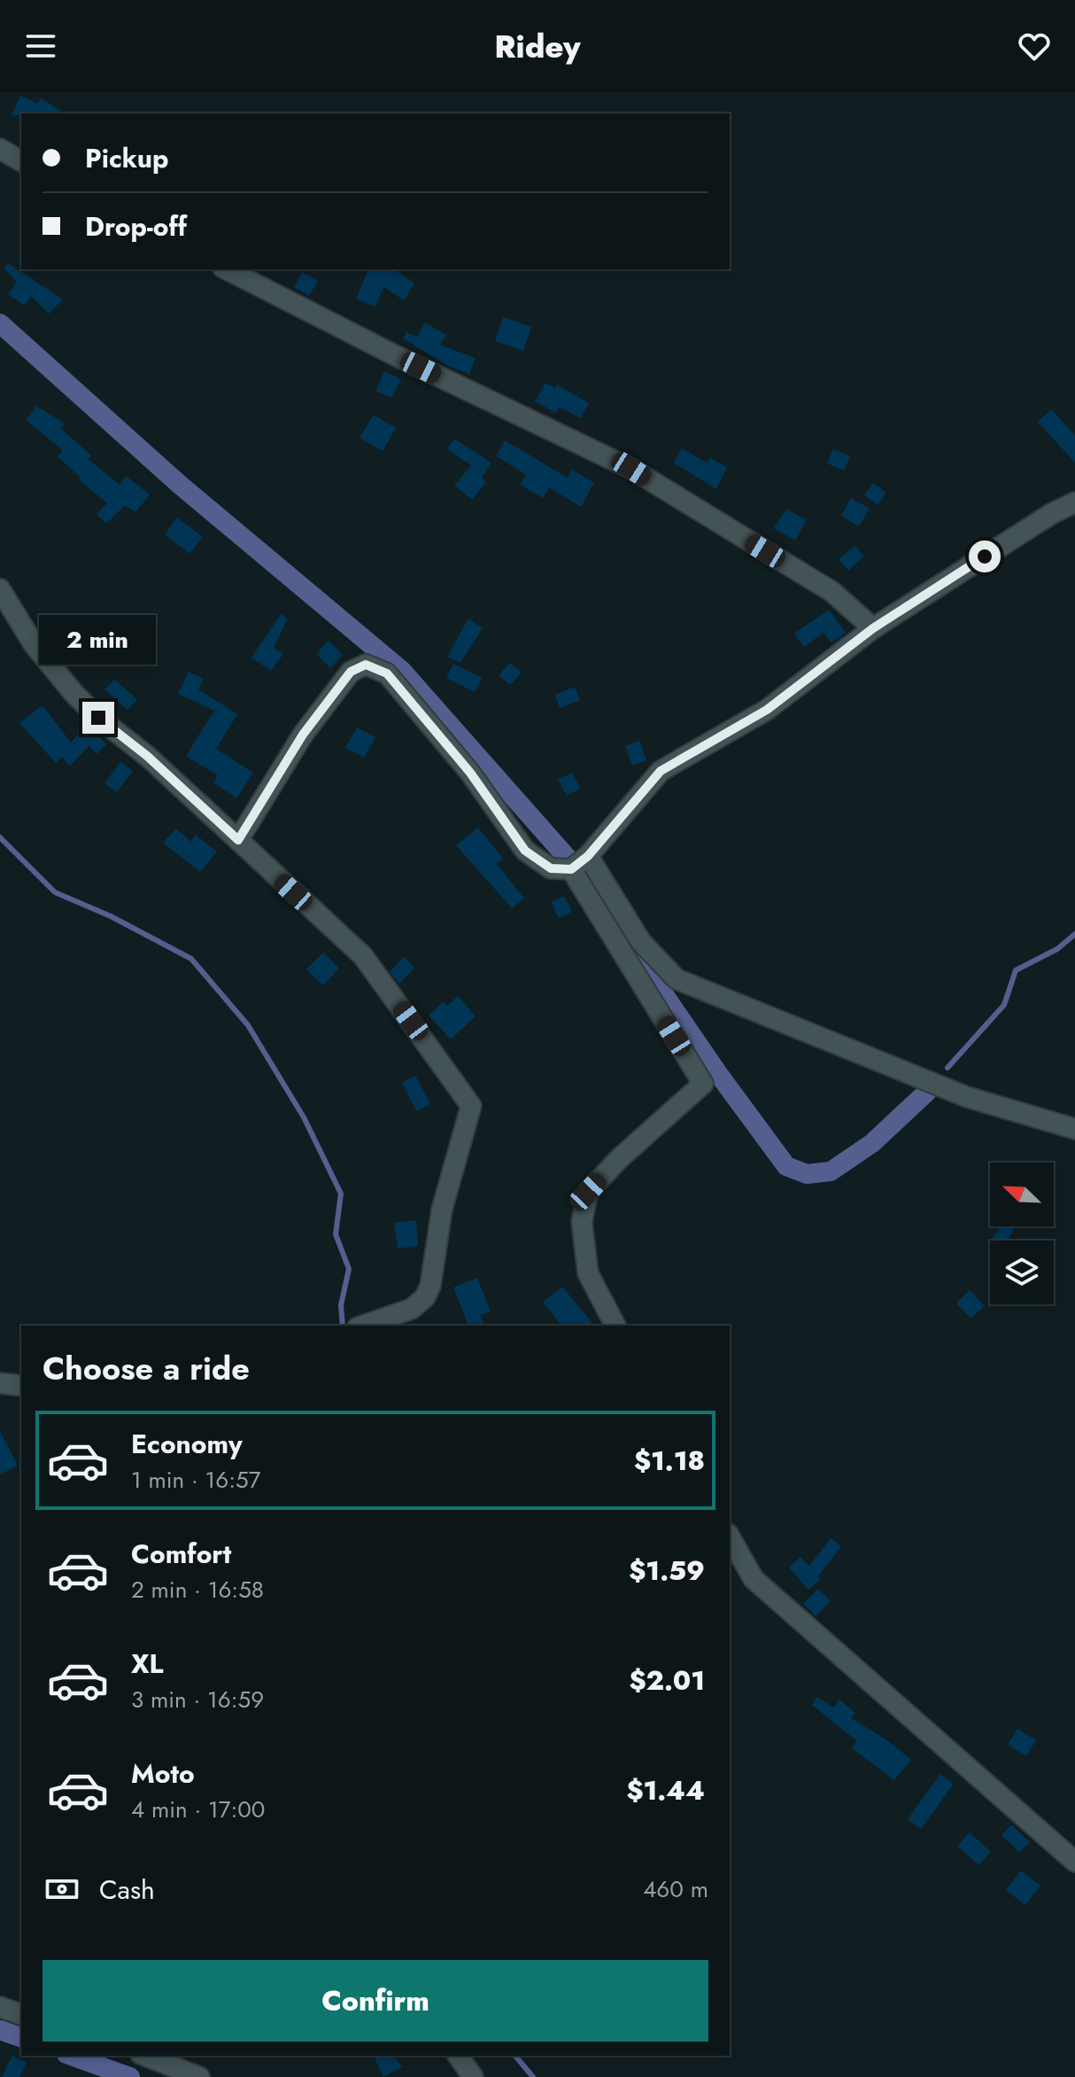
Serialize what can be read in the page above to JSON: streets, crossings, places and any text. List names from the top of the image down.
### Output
{
  "north": "top left",
  "page": {
    "header": "Ridey",
    "banner": ["Pickup", "Drop-off"],
    "bubble": "2 min",
    "heading": "Choose a ride",
    "list": [
      {
        "name": "Economy",
        "note": "1 min · 16:57",
        "value": "$1.18"
      },
      {
        "name": "Comfort",
        "note": "2 min · 16:58",
        "value": "$1.59"
      },
      {
        "name": "XL",
        "note": "3 min · 16:59",
        "value": "$2.01"
      },
      {
        "name": "Moto",
        "note": "4 min · 17:00",
        "value": "$1.44"
      }
    ],
    "pay": ["Cash", "460 m"],
    "buttons": "Confirm"
  }
}
